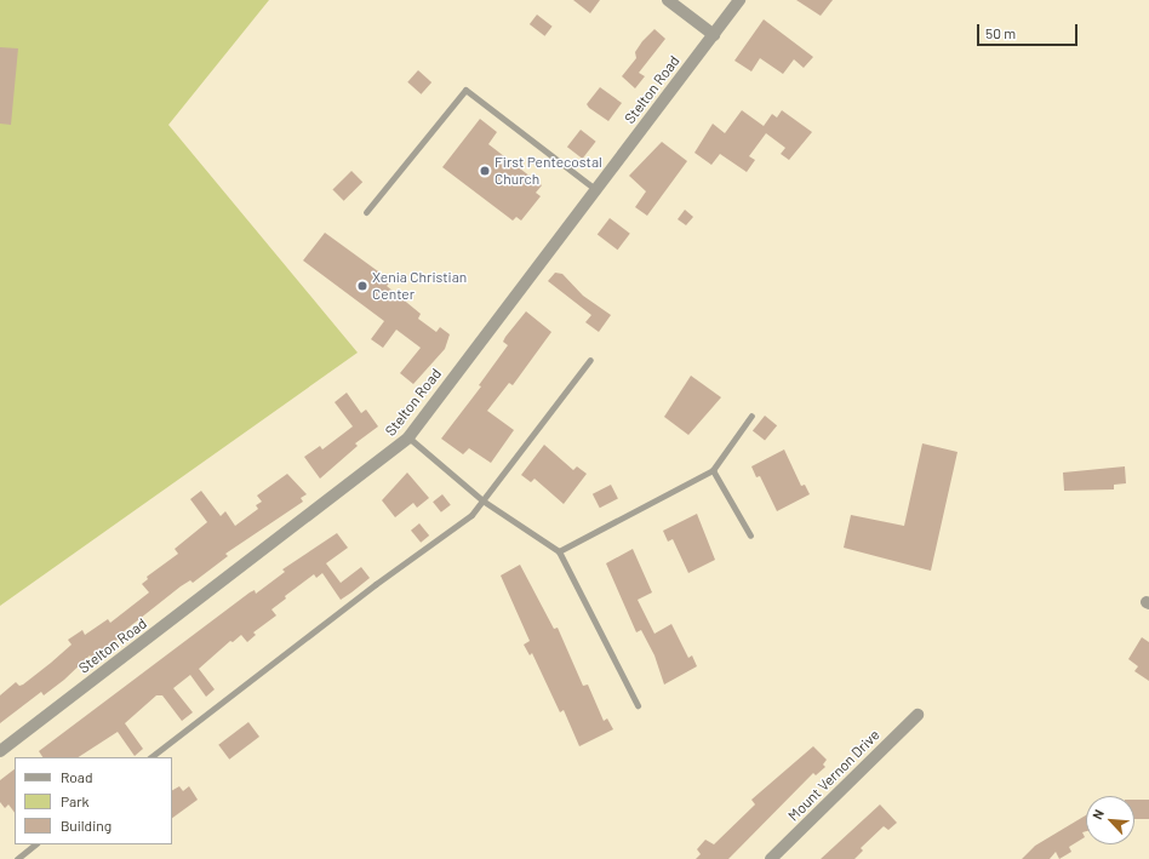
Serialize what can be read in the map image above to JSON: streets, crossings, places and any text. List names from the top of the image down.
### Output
{
  "streets": {
    "street": ["Stelton Road", "Mount Vernon Drive"]
  },
  "places": ["First Pentecostal Church", "Xenia Christian Center"],
  "legend": ["Road", "Park", "Building"],
  "scale_bar": "50 m",
  "north": "top left"
}
